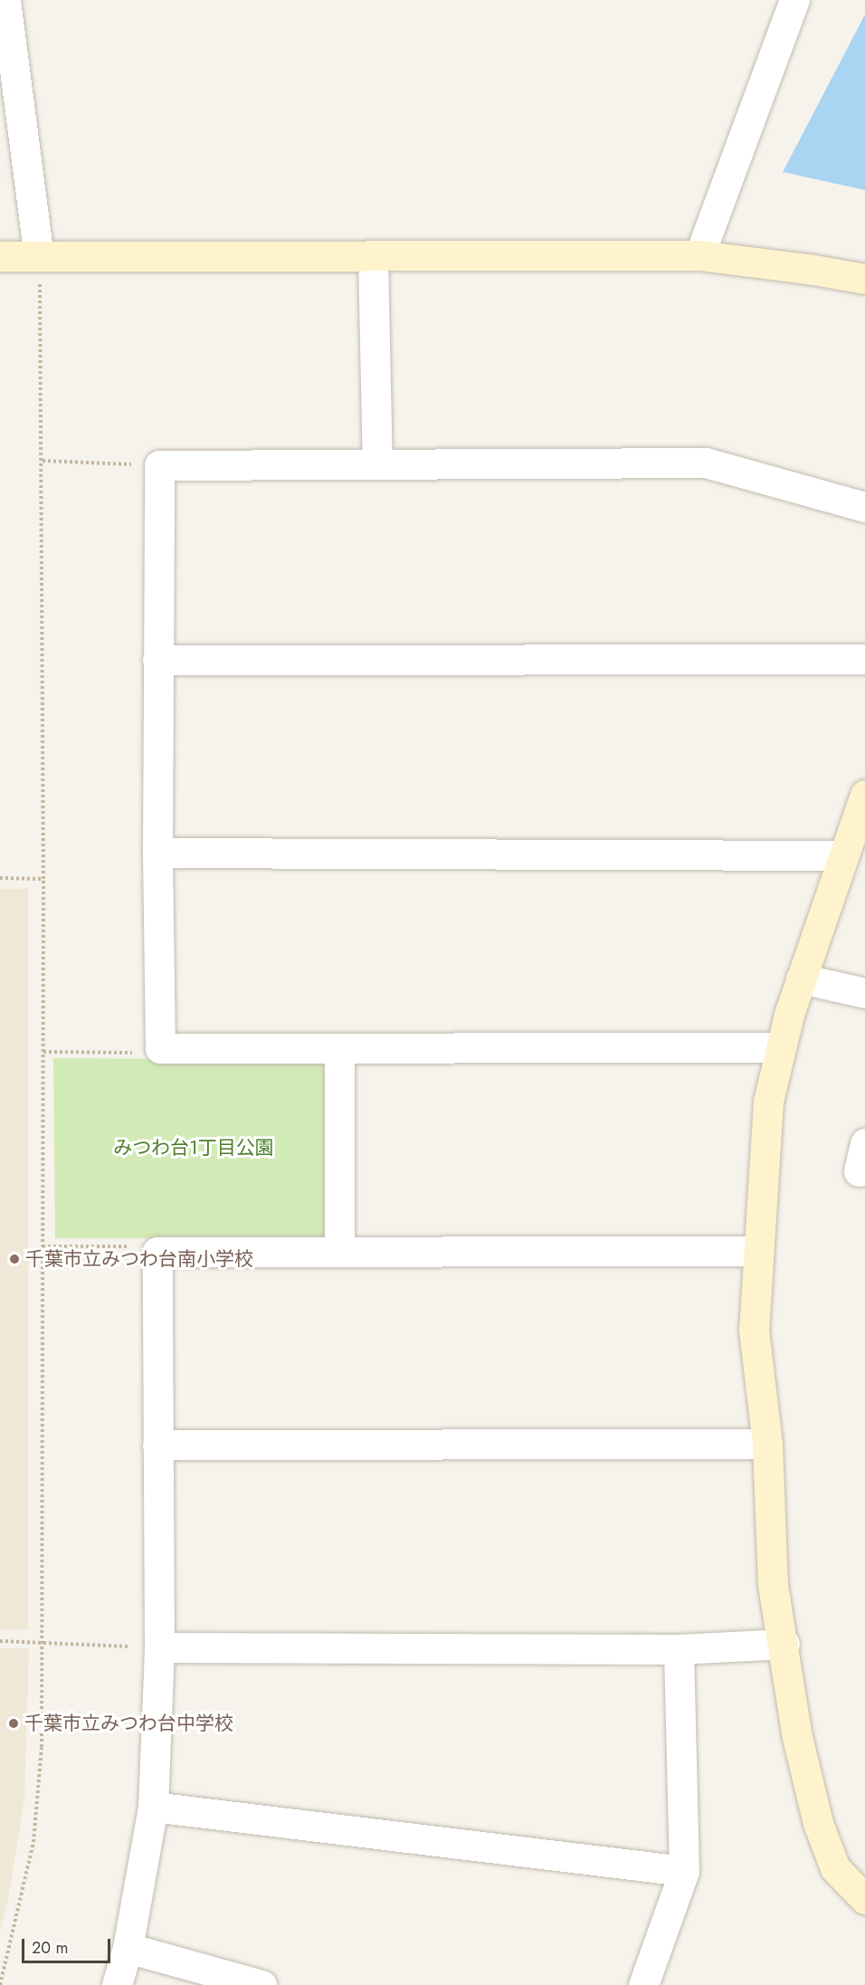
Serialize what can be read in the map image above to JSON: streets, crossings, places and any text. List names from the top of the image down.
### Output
{
  "parks": ["みつわ台1丁目公園"],
  "places": ["千葉市立みつわ台南小学校", "千葉市立みつわ台中学校"],
  "scale_bar": "20 m"
}
